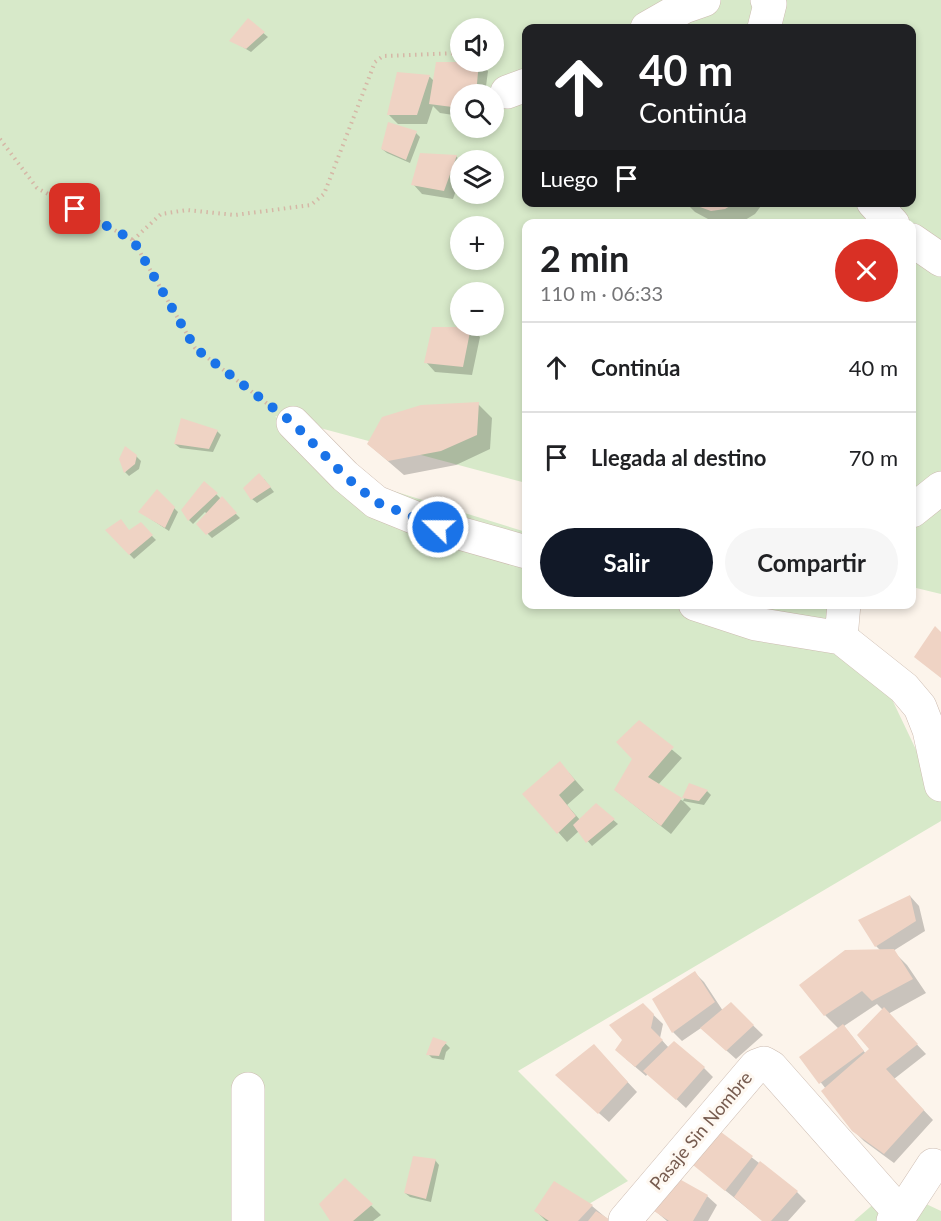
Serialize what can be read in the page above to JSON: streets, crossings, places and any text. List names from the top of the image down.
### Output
{
  "streets": {
    "street": ["Pasaje Sin Nombre"]
  },
  "page": {
    "map_buttons": ["+", "−"],
    "turn": ["40 m", "Continúa"],
    "then": "Luego",
    "heading": ["2 min", "110 m · 06:33"],
    "list": [
      {
        "name": "Continúa",
        "value": "40 m"
      },
      {
        "name": "Llegada al destino",
        "value": "70 m"
      }
    ],
    "buttons": ["Salir", "Compartir"]
  }
}
